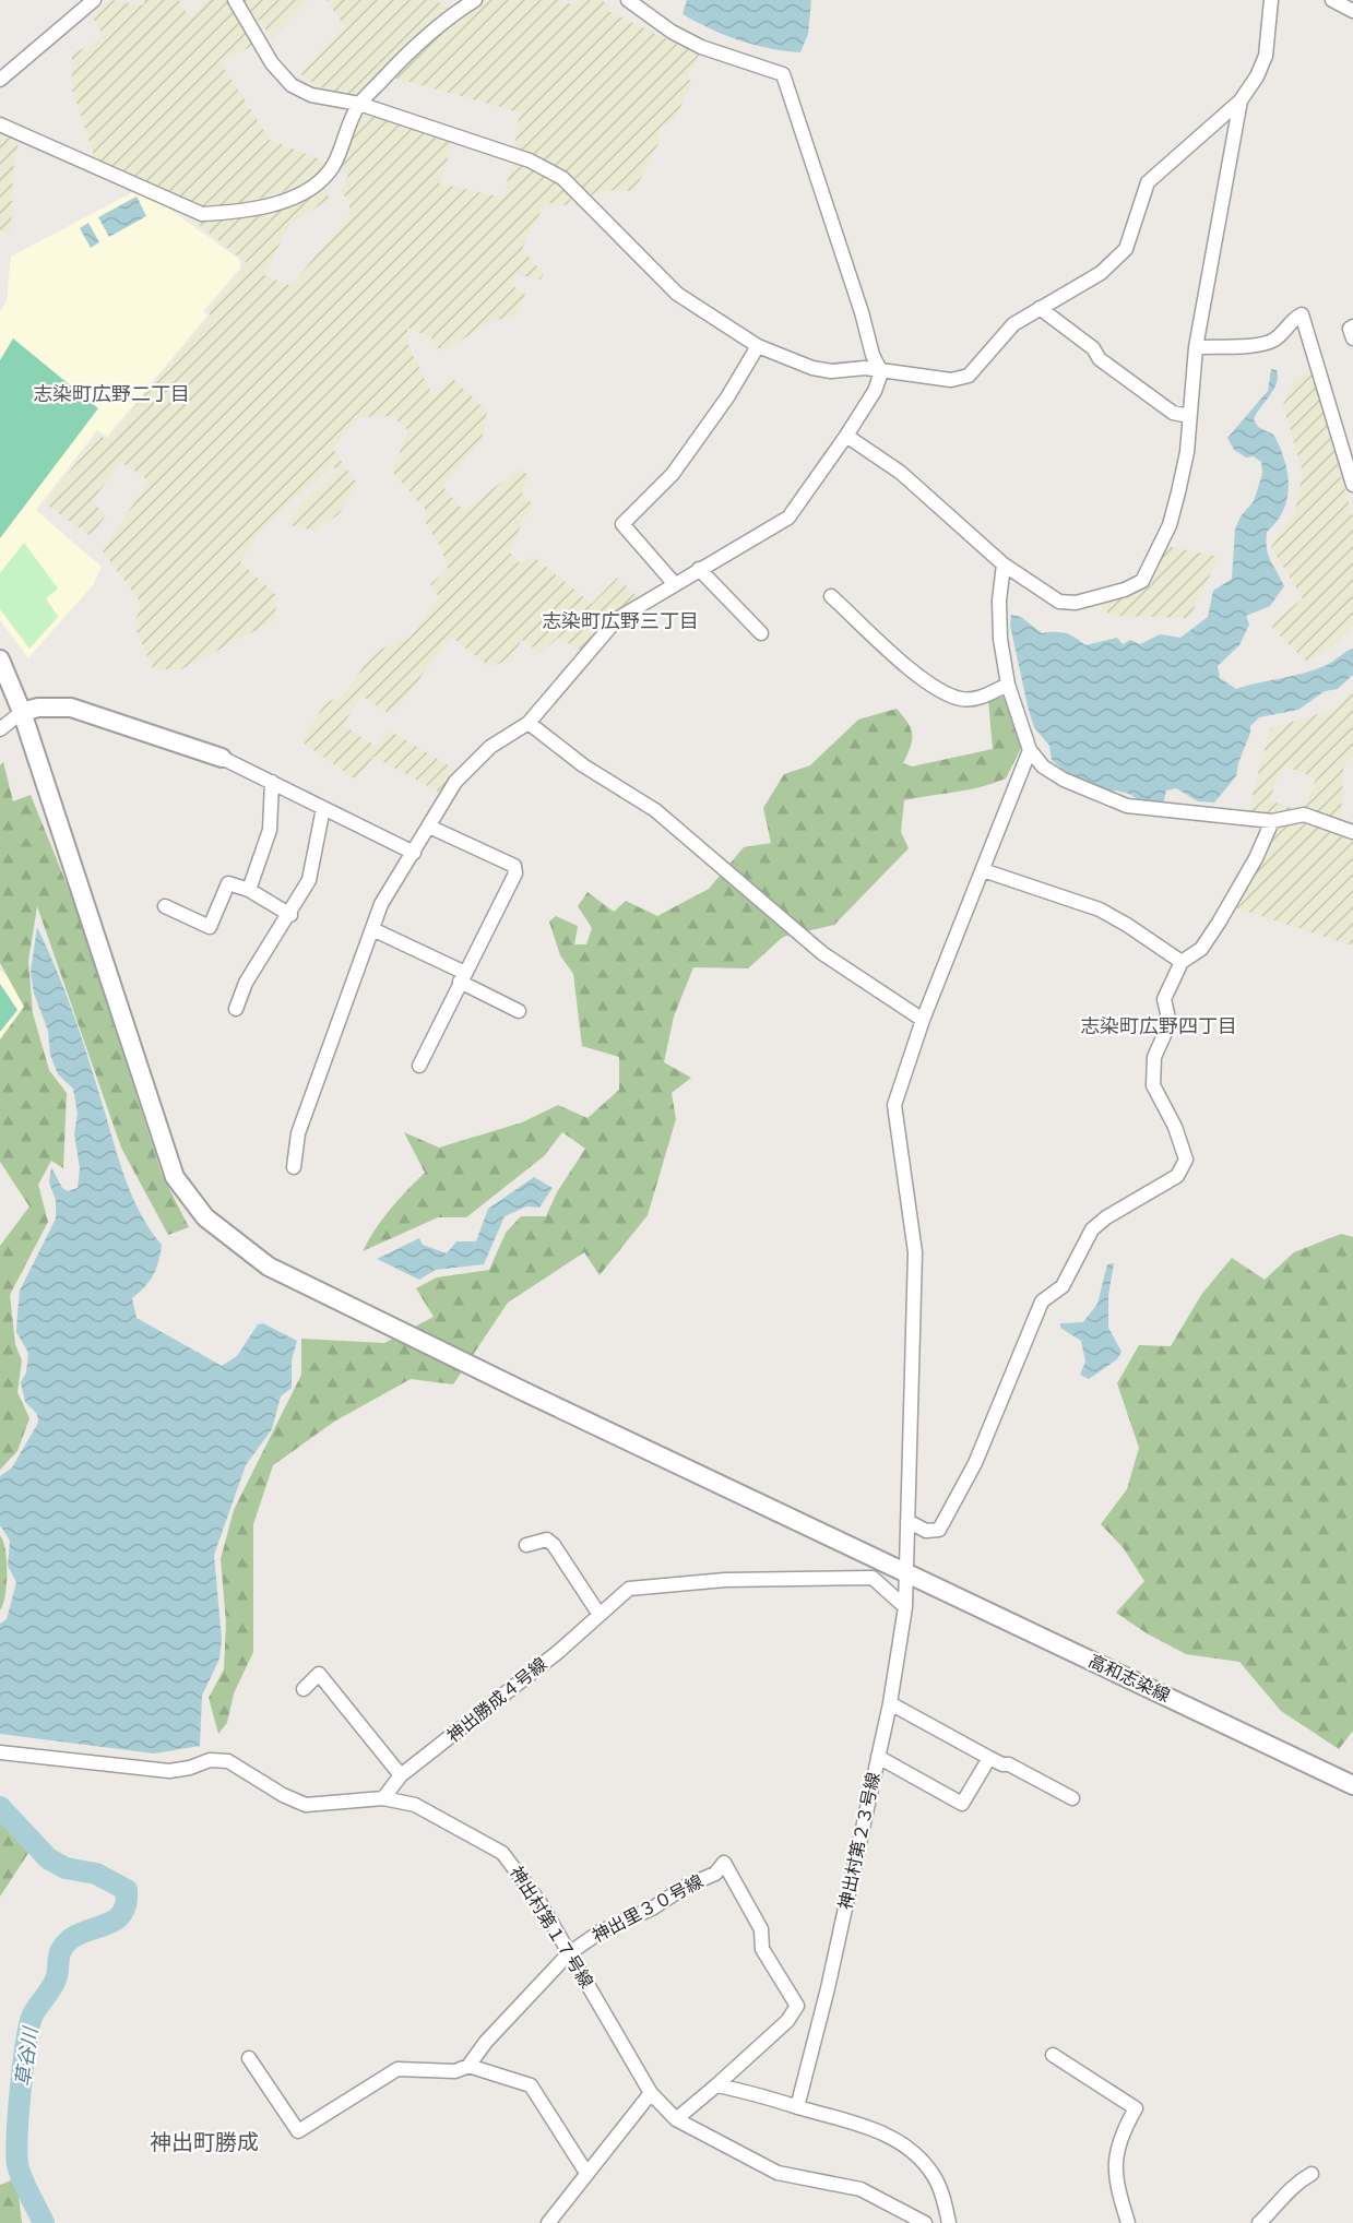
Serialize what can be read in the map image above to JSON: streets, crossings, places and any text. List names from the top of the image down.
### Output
{
  "streets": {
    "street": [
      "高和志染線",
      "神出勝成４号線",
      "神出村第２３号線",
      "神出里３０号線",
      "神出村第１７号線"
    ]
  },
  "crossings": [
    ["高和志染線", "神出村第２３号線"],
    ["神出勝成４号線", "神出村第２３号線"],
    ["神出勝成４号線", "神出村第１７号線"],
    ["神出里３０号線", "神出村第１７号線"]
  ],
  "districts": [
    "志染町広野二丁目",
    "志染町広野三丁目",
    "志染町広野四丁目",
    "神出町勝成"
  ],
  "water": ["草谷川"]
}
